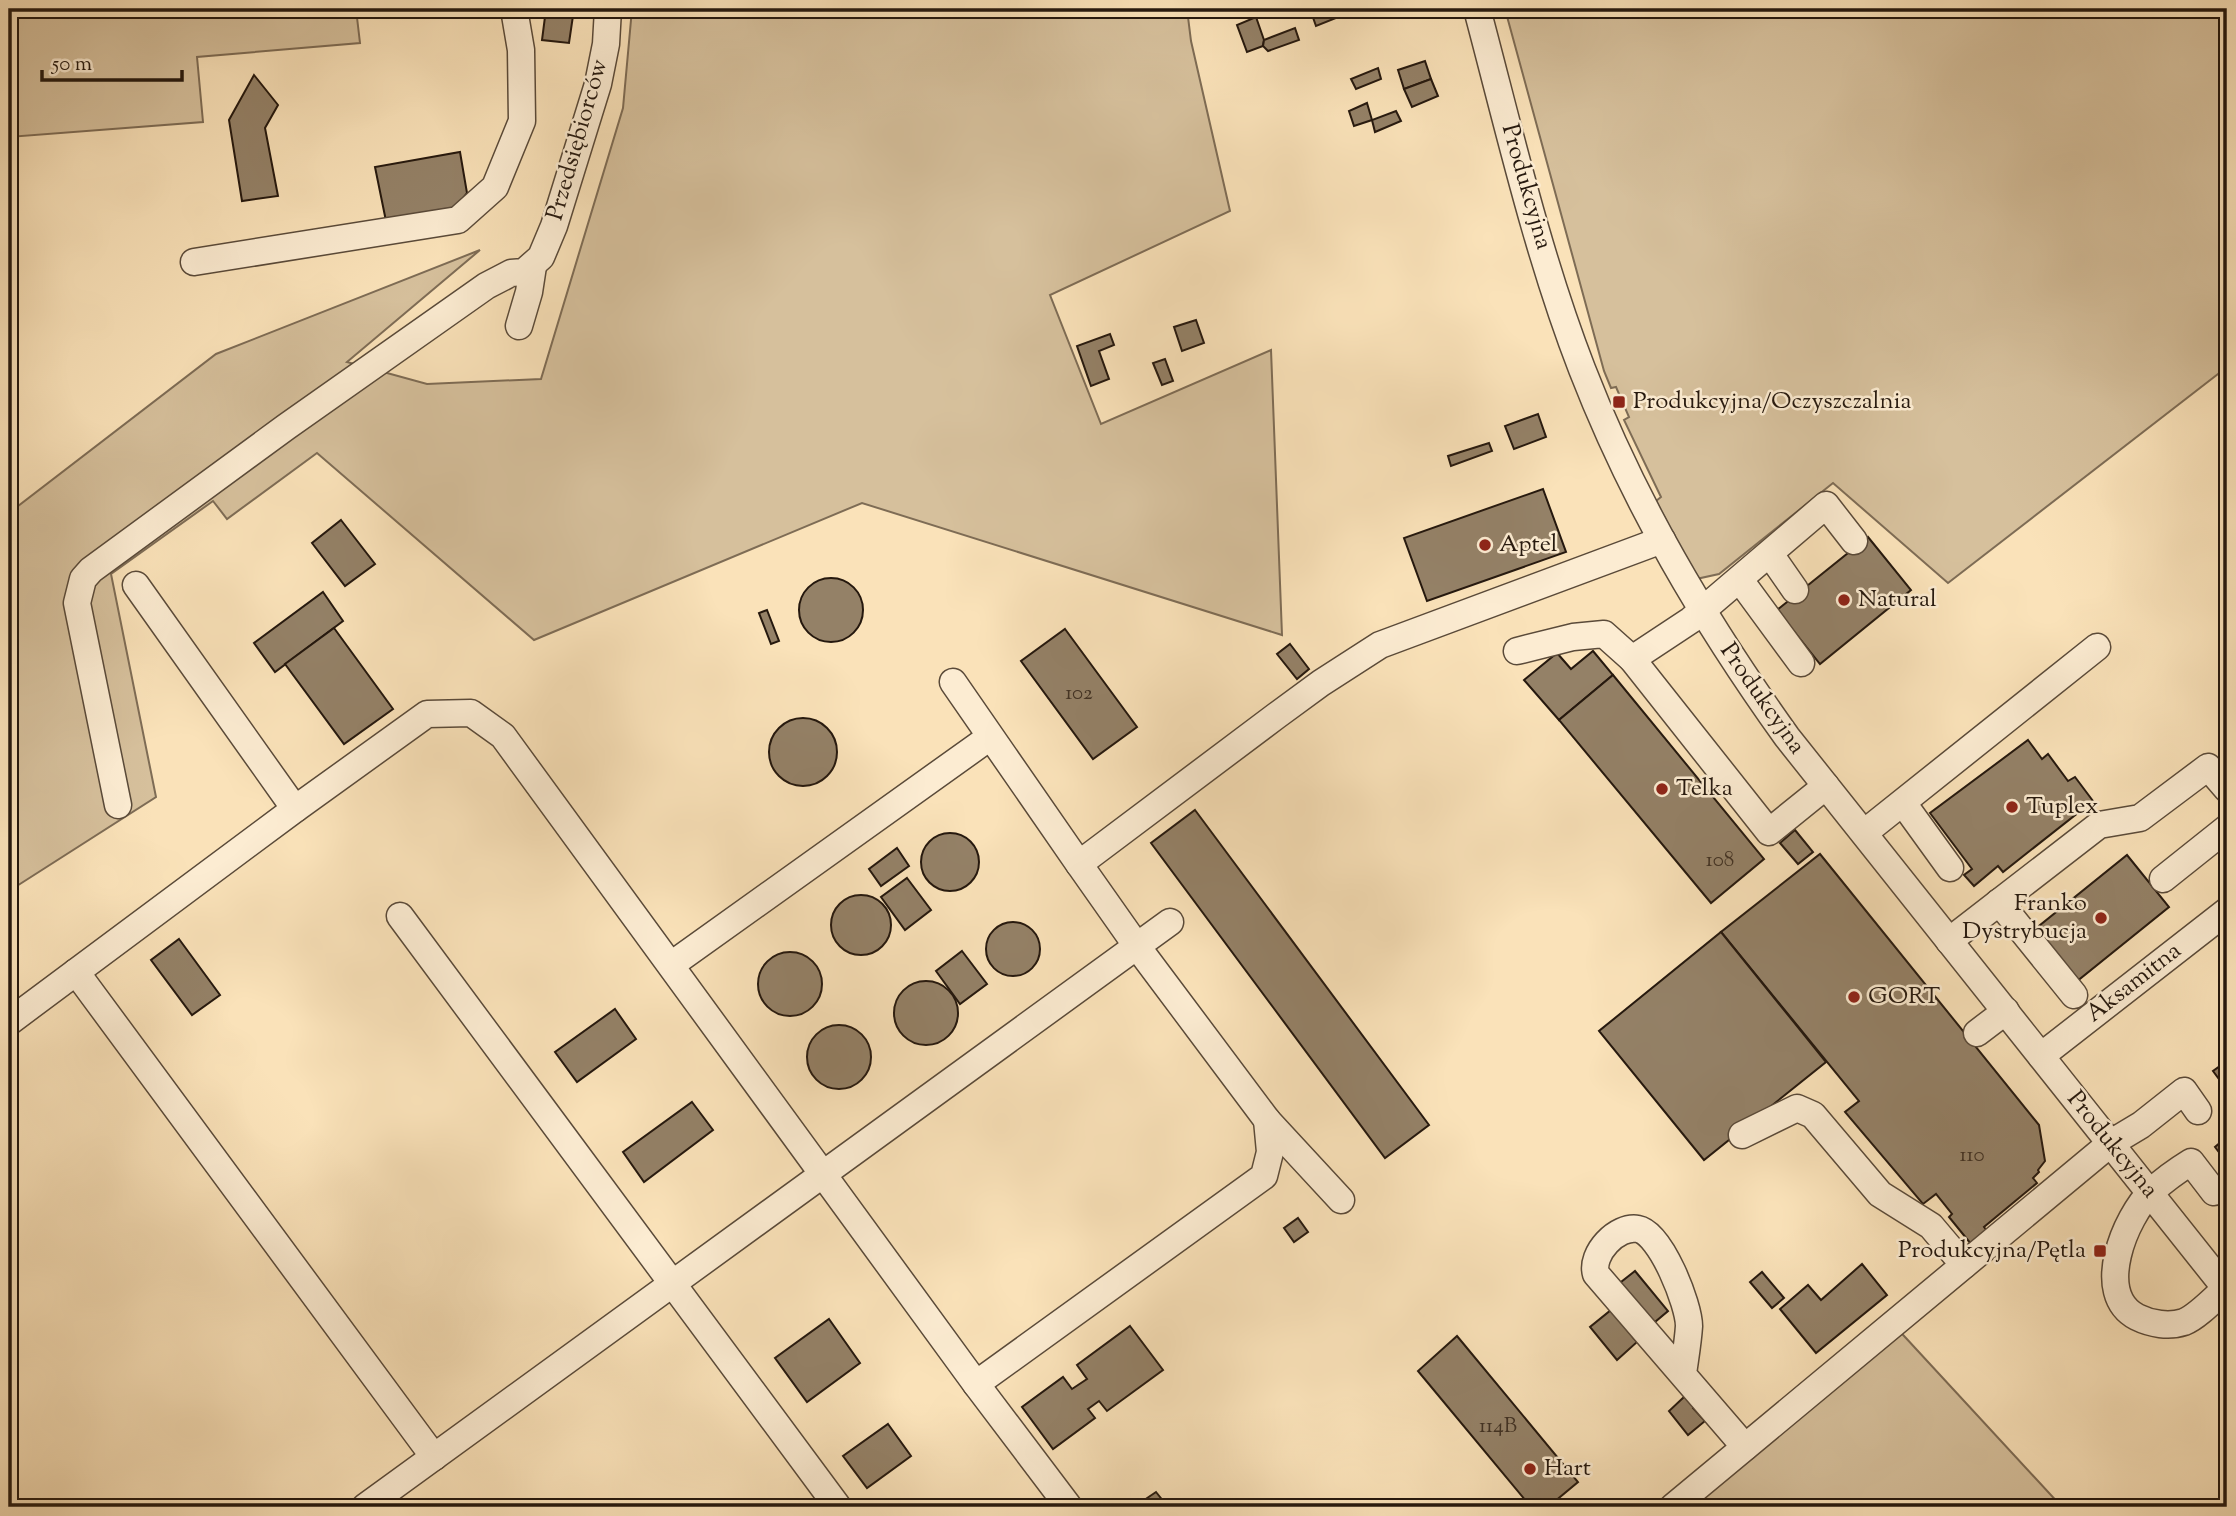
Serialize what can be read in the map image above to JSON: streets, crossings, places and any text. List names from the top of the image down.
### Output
{
  "streets": {
    "street": ["Przedsiębiorców", "Produkcyjna", "Aksamitna"]
  },
  "crossings": [
    ["Produkcyjna", "Aksamitna"]
  ],
  "places": {
    "transit": ["Produkcyjna/Oczyszczalnia", "Produkcyjna/Pętla"],
    "other": [
      "Aptel",
      "Natural",
      "Telka",
      "Tuplex",
      "Franko Dystrybucja",
      "GORT",
      "Hart"
    ]
  },
  "house_numbers": [
    "102",
    "108",
    "110",
    "114B"
  ],
  "scale_bar": "50 m"
}
